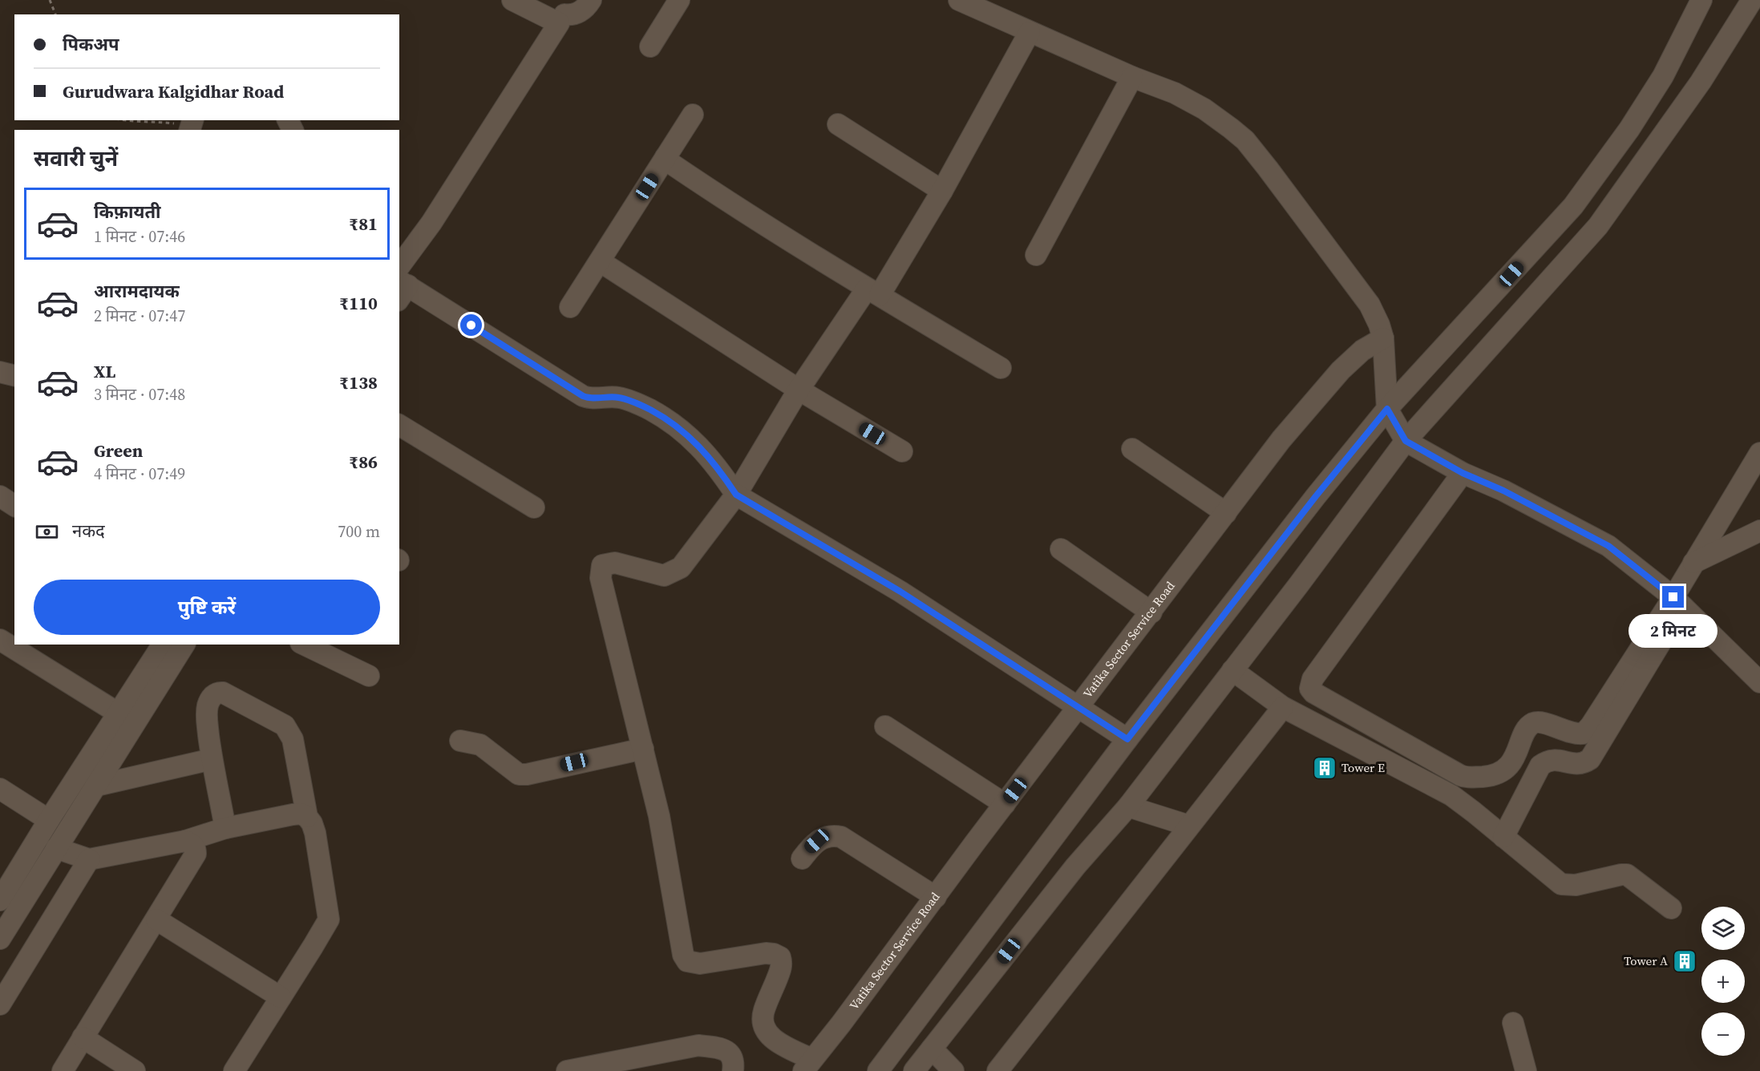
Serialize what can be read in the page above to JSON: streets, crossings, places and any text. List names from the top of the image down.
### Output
{
  "streets": {
    "street": ["Vatika Sector Service Road"]
  },
  "places": {
    "building": ["Tower E", "Tower A"]
  },
  "page": {
    "banner": ["पिकअप", "Gurudwara Kalgidhar Road"],
    "heading": "सवारी चुनें",
    "list": [
      {
        "name": "किफ़ायती",
        "note": "1 मिनट · 07:46",
        "value": "₹81"
      },
      {
        "name": "आरामदायक",
        "note": "2 मिनट · 07:47",
        "value": "₹110"
      },
      {
        "name": "XL",
        "note": "3 मिनट · 07:48",
        "value": "₹138"
      },
      {
        "name": "Green",
        "note": "4 मिनट · 07:49",
        "value": "₹86"
      }
    ],
    "pay": ["नकद", "700 m"],
    "buttons": "पुष्टि करें",
    "bubble": "2 मिनट",
    "map_buttons": ["+", "−"]
  }
}
